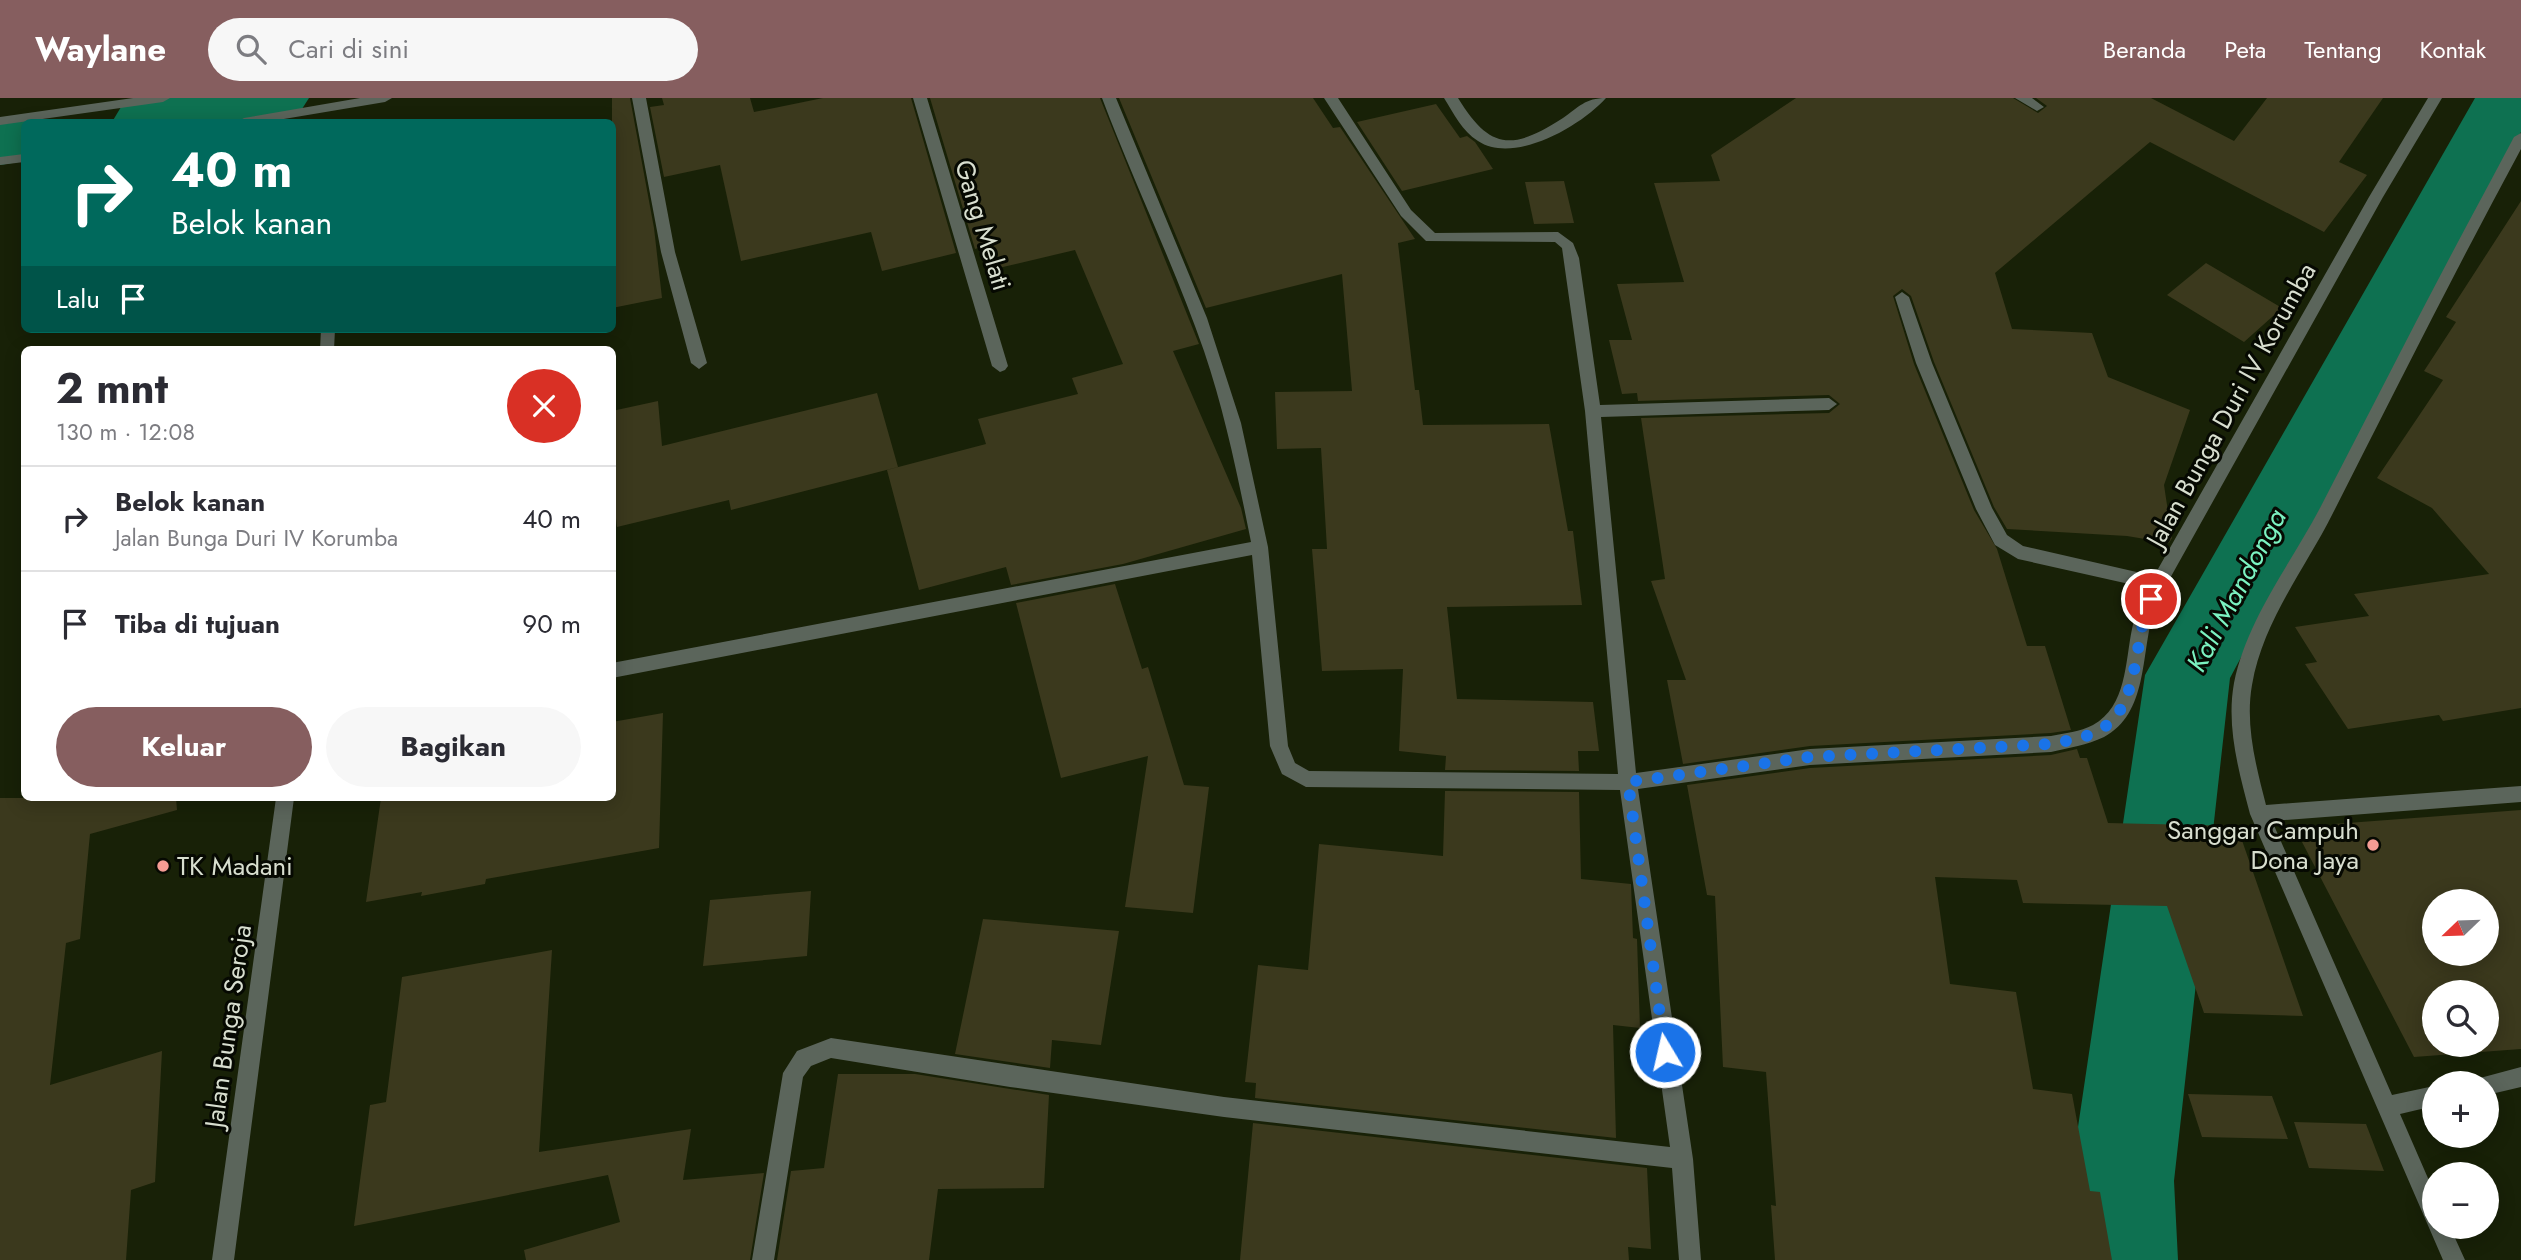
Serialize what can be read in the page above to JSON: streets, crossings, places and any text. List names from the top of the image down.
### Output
{
  "streets": {
    "street": ["Gang Melati", "Jalan Bunga Duri IV Korumba", "Jalan Bunga Seroja"]
  },
  "water": ["Kali Mandonga"],
  "places": ["Sanggar Campuh Dona Jaya", "TK Madani"],
  "north": "bottom left",
  "page": {
    "header": "Waylane",
    "search": "Cari di sini",
    "nav": [
      "Beranda",
      "Peta",
      "Tentang",
      "Kontak"
    ],
    "turn": ["40 m", "Belok kanan"],
    "then": "Lalu",
    "heading": ["2 mnt", "130 m · 12:08"],
    "list": [
      {
        "name": "Belok kanan",
        "note": "Jalan Bunga Duri IV Korumba",
        "value": "40 m"
      },
      {
        "name": "Tiba di tujuan",
        "value": "90 m"
      }
    ],
    "buttons": ["Keluar", "Bagikan"],
    "map_buttons": ["+", "−"]
  }
}
